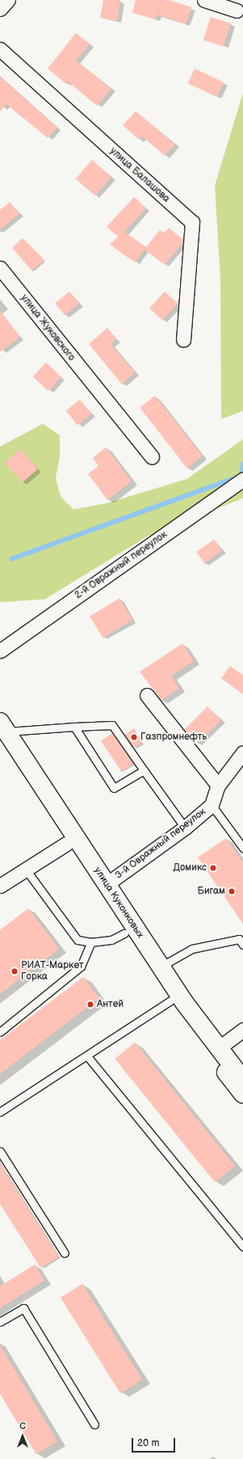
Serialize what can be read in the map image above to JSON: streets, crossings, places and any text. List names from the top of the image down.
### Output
{
  "streets": {
    "main road": ["улица Куконковых"],
    "street": [
      "улица Балашова",
      "улица Жуковского",
      "2-й Овражный переулок",
      "3-й Овражный переулок"
    ]
  },
  "crossings": [
    ["3-й Овражный переулок", "улица Куконковых"]
  ],
  "places": [
    "Газпромнефть",
    "Домикс",
    "Бигам",
    "РИАТ-Маркет Горка",
    "Антей"
  ],
  "scale_bar": "20 m",
  "north": "top"
}
